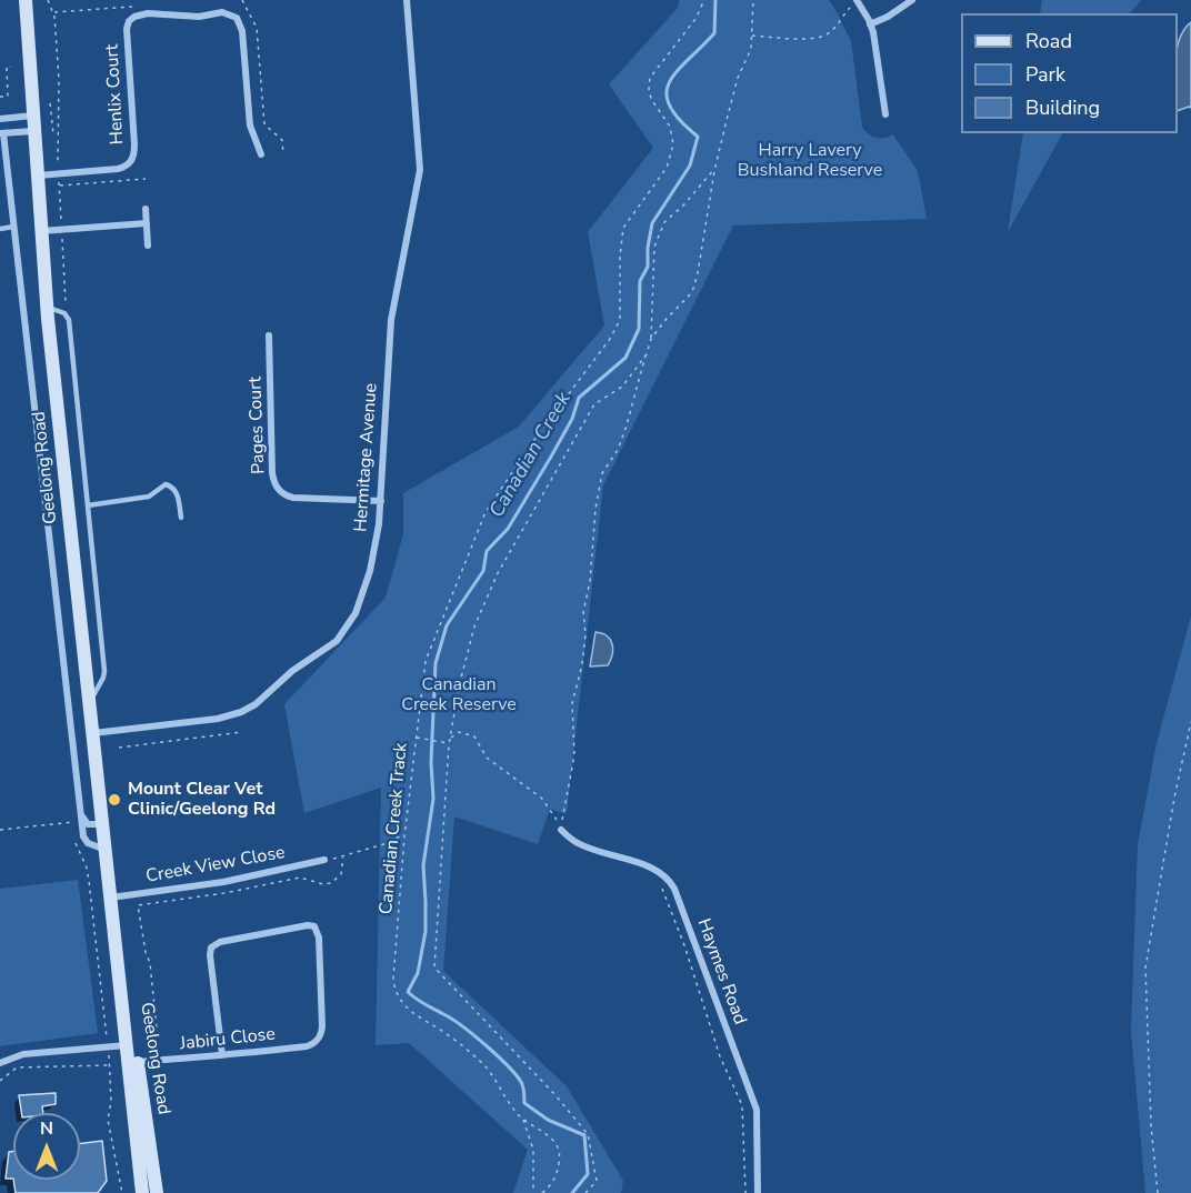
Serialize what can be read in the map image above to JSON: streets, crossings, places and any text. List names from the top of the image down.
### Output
{
  "streets": {
    "main road": ["Geelong Road"],
    "street": [
      "Henlix Court",
      "Pages Court",
      "Hermitage Avenue",
      "Creek View Close",
      "Haymes Road",
      "Jabiru Close"
    ],
    "path": ["Canadian Creek Track"]
  },
  "crossings": [
    ["Henlix Court", "Geelong Road"],
    ["Pages Court", "Hermitage Avenue"],
    ["Hermitage Avenue", "Geelong Road"],
    ["Geelong Road", "Creek View Close"],
    ["Geelong Road", "Jabiru Close"]
  ],
  "water": ["Canadian Creek"],
  "parks": ["Harry Lavery Bushland Reserve", "Canadian Creek Reserve"],
  "places": ["Mount Clear Vet Clinic/Geelong Rd"],
  "legend": ["Road", "Park", "Building"],
  "north": "top"
}
